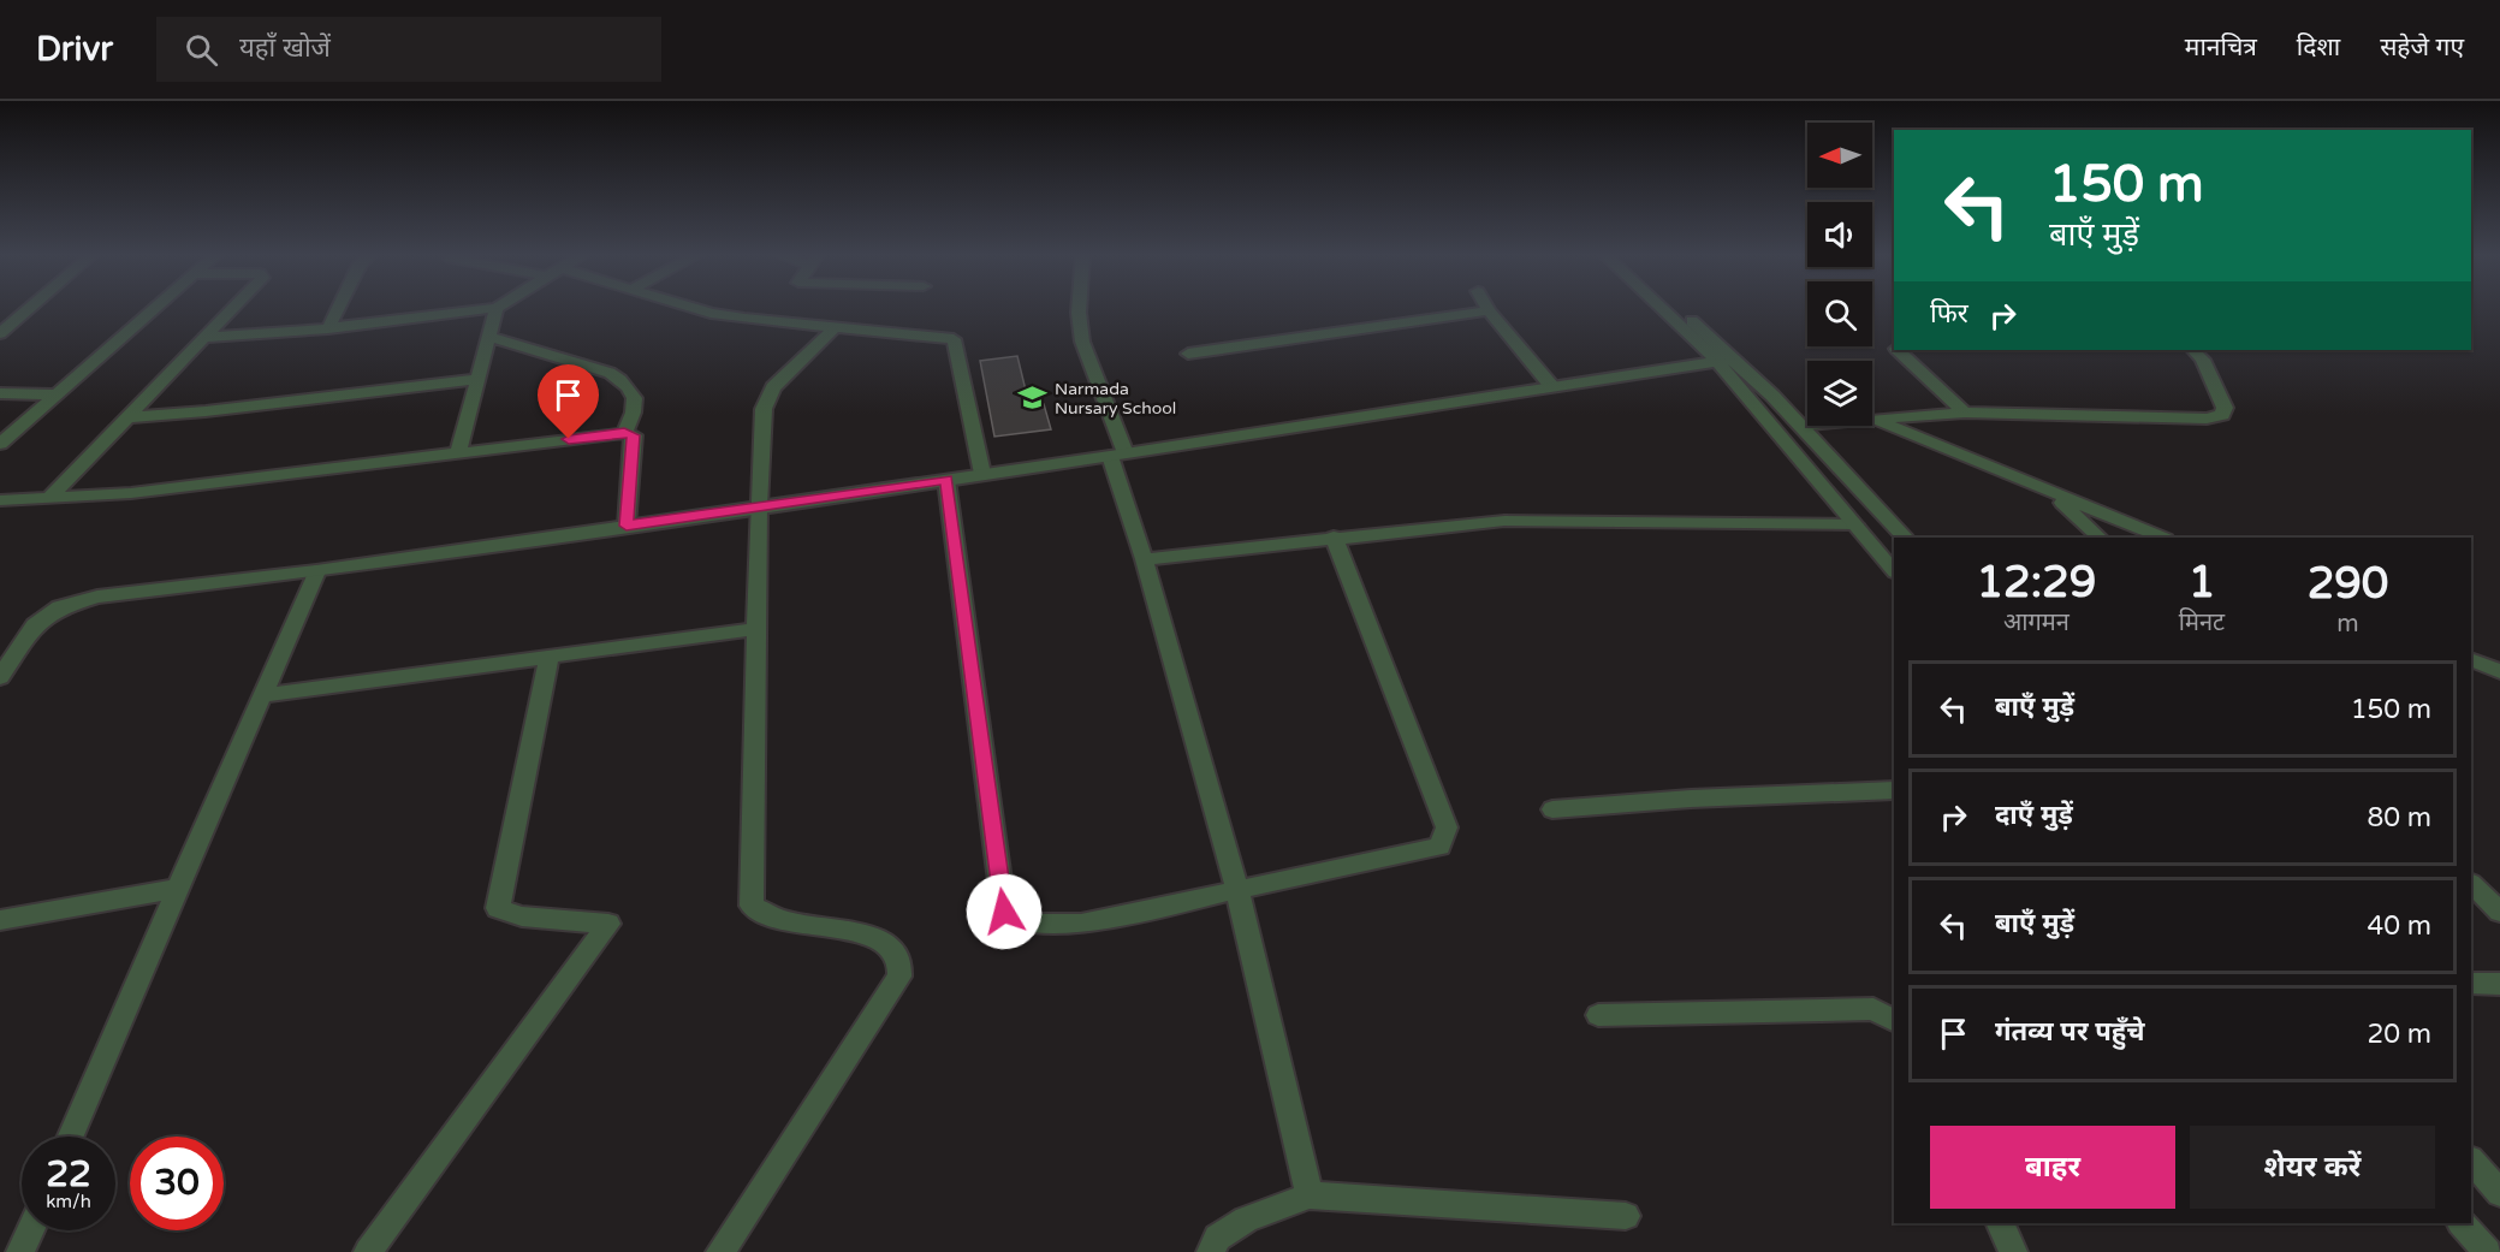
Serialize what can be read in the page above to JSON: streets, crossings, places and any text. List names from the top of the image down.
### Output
{
  "places": {
    "school or university": ["Narmada Nursary School"]
  },
  "north": "left",
  "page": {
    "header": "Drivr",
    "search": "यहाँ खोजें",
    "nav": ["मानचित्र", "दिशा", "सहेजे गए"],
    "turn": ["150 m", "बाएँ मुड़ें"],
    "then": "फिर",
    "eta": [
      "12:29",
      "आगमन",
      "1",
      "मिनट",
      "290",
      "m"
    ],
    "list": [
      {
        "name": "बाएँ मुड़ें",
        "value": "150 m"
      },
      {
        "name": "दाएँ मुड़ें",
        "value": "80 m"
      },
      {
        "name": "बाएँ मुड़ें",
        "value": "40 m"
      },
      {
        "name": "गंतव्य पर पहुँचे",
        "value": "20 m"
      }
    ],
    "buttons": ["बाहर", "शेयर करें"],
    "speed": "22 km/h",
    "limit": "30"
  }
}
